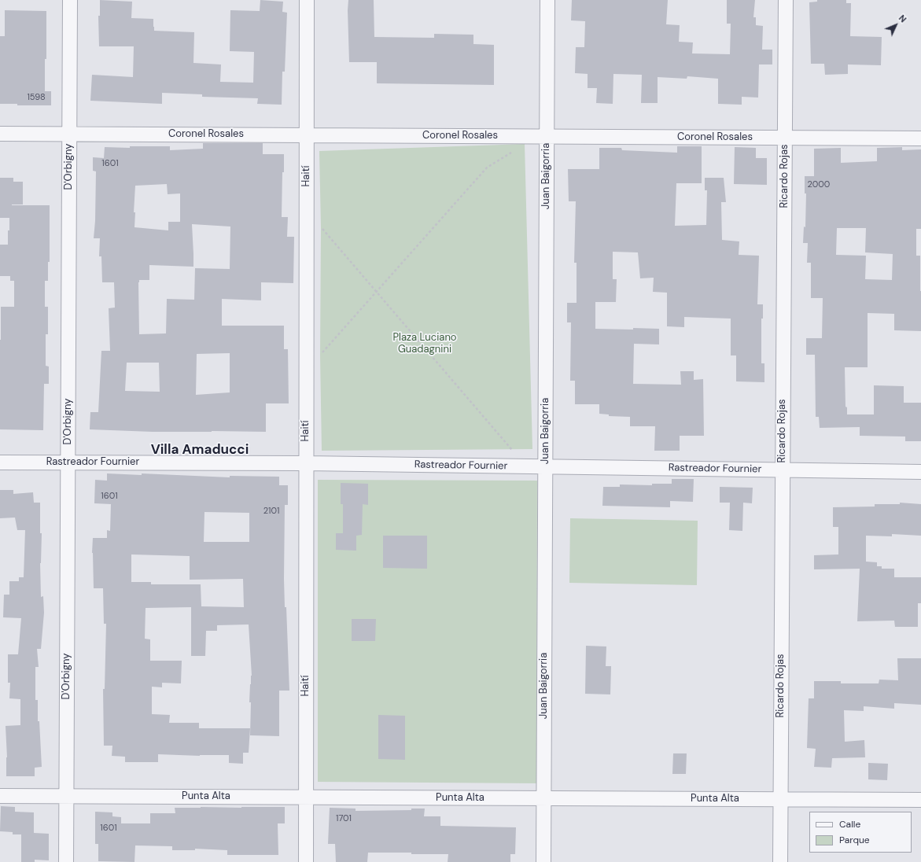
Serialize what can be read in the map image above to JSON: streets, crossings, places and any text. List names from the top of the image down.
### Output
{
  "streets": {
    "street": [
      "Coronel Rosales",
      "D'Orbigny",
      "Haití",
      "Juan Baigorria",
      "Ricardo Rojas",
      "Rastreador Fournier",
      "Punta Alta"
    ]
  },
  "crossings": [
    ["Coronel Rosales", "D'Orbigny"],
    ["Coronel Rosales", "Haití"],
    ["Coronel Rosales", "Juan Baigorria"],
    ["Coronel Rosales", "Ricardo Rojas"],
    ["D'Orbigny", "Rastreador Fournier"],
    ["D'Orbigny", "Punta Alta"],
    ["Haití", "Rastreador Fournier"],
    ["Haití", "Punta Alta"],
    ["Juan Baigorria", "Rastreador Fournier"],
    ["Juan Baigorria", "Punta Alta"],
    ["Ricardo Rojas", "Rastreador Fournier"],
    ["Ricardo Rojas", "Punta Alta"]
  ],
  "districts": ["Villa Amaducci"],
  "parks": ["Plaza Luciano Guadagnini"],
  "house_numbers": [
    "1598",
    "1601",
    "2000",
    "1601",
    "2101",
    "1701",
    "1601"
  ],
  "legend": ["Calle", "Parque"],
  "north": "top right"
}
